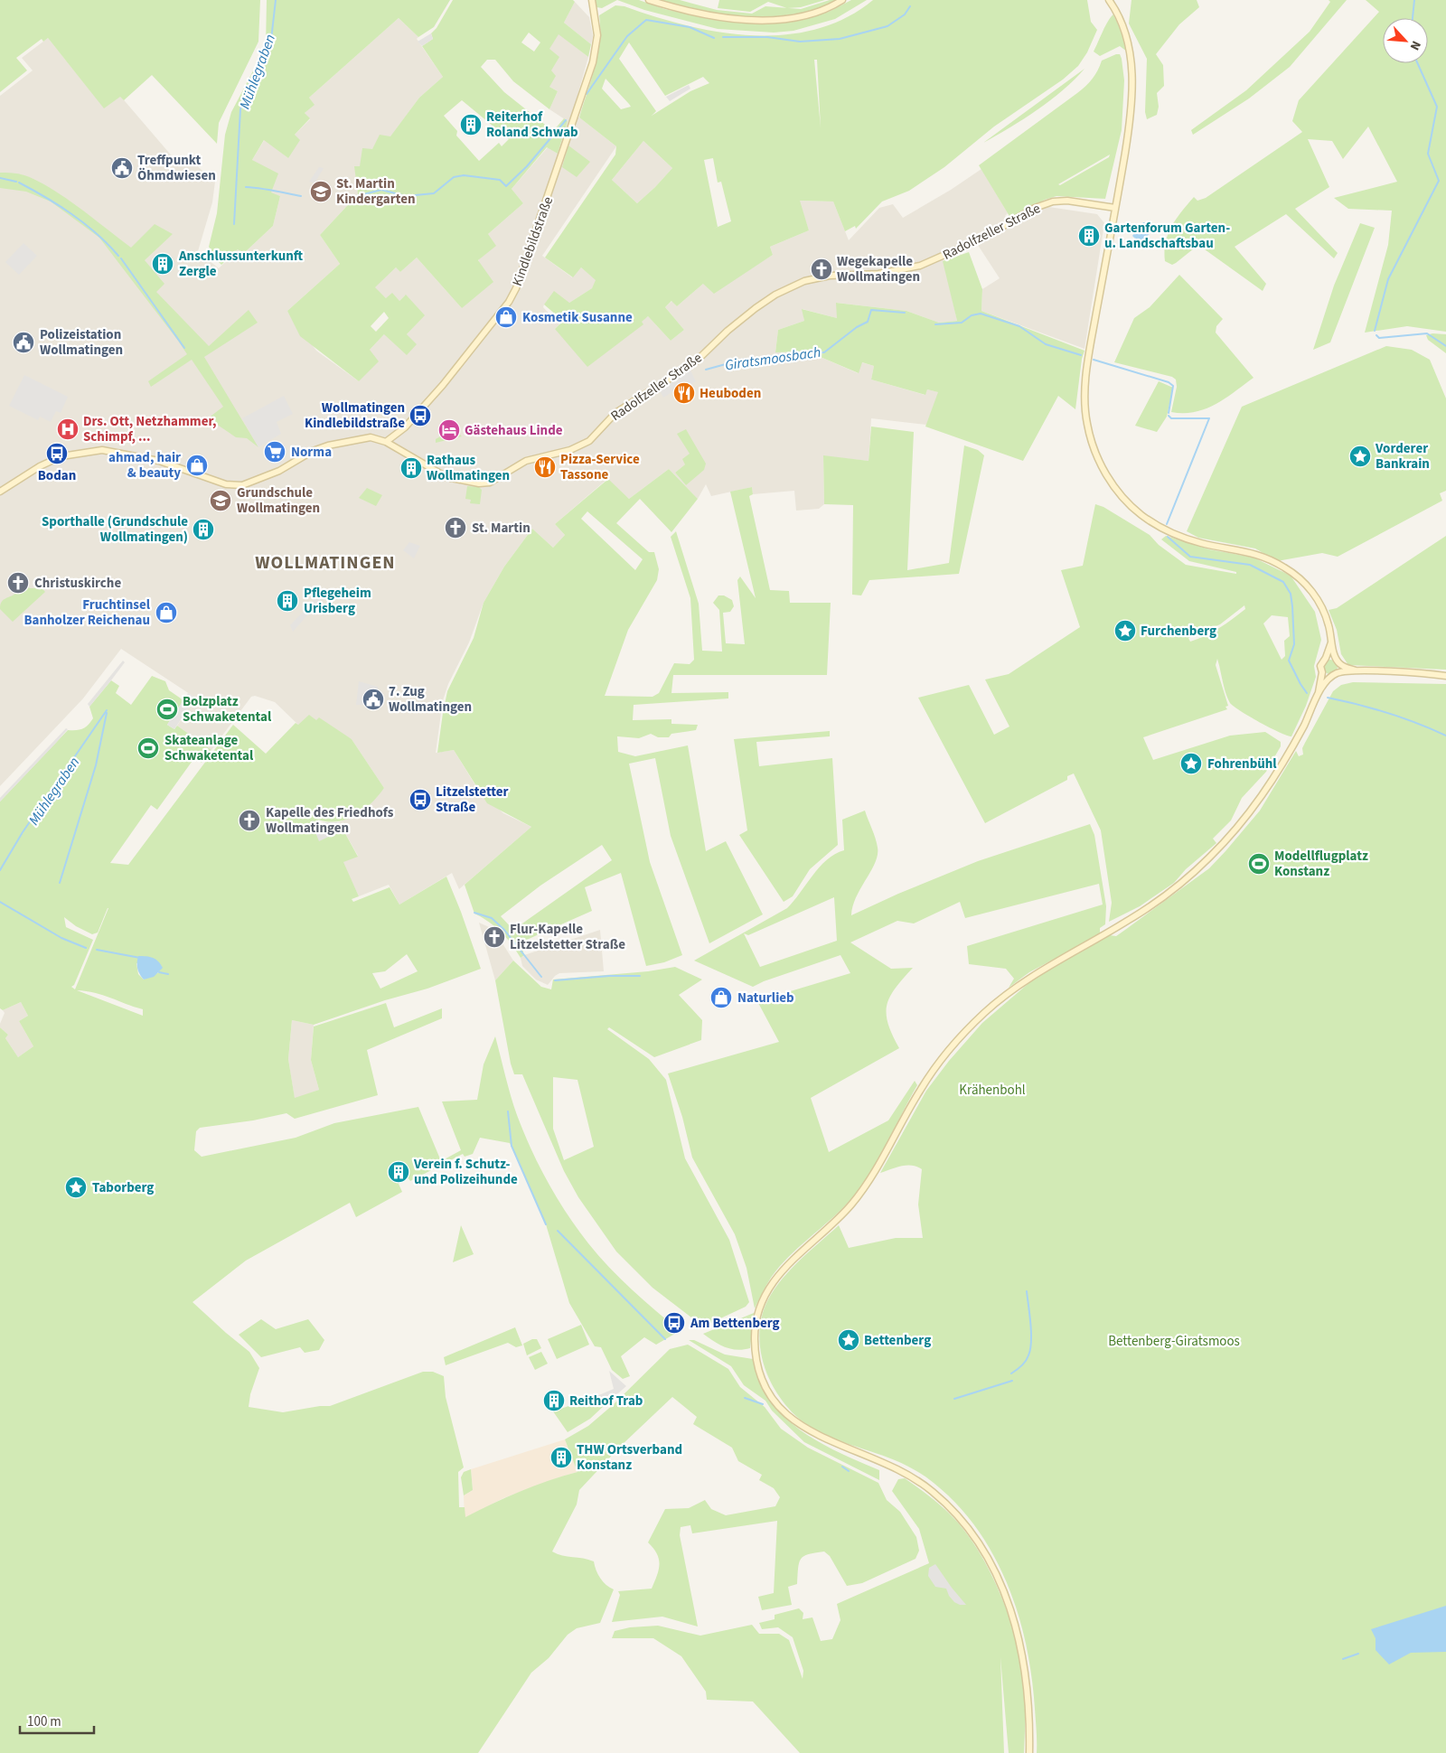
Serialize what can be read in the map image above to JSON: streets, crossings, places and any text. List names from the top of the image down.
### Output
{
  "streets": {
    "main road": ["Radolfzeller Straße", "Kindlebildstraße"]
  },
  "crossings": [
    ["Radolfzeller Straße", "Kindlebildstraße"]
  ],
  "districts": ["WOLLMATINGEN"],
  "water": ["Mühlegraben", "Giratsmoosbach"],
  "parks": ["Krähenbohl", "Bettenberg-Giratsmoos"],
  "places": {
    "building": [
      "Reiterhof Roland Schwab",
      "Gartenforum Garten- u. Landschaftsbau",
      "Anschlussunterkunft Zergle",
      "Rathaus Wollmatingen",
      "Sporthalle (Grundschule Wollmatingen)",
      "Pflegeheim Urisberg",
      "Verein f. Schutz- und Polizeihunde",
      "Reithof Trab",
      "THW Ortsverband Konstanz"
    ],
    "public building": ["Treffpunkt Öhmdwiesen", "Polizeistation Wollmatingen", "7. Zug Wollmatingen"],
    "school or university": ["St. Martin Kindergarten", "Grundschule Wollmatingen"],
    "church": [
      "Wegekapelle Wollmatingen",
      "St. Martin",
      "Christuskirche",
      "Kapelle des Friedhofs Wollmatingen",
      "Flur-Kapelle Litzelstetter Straße"
    ],
    "shop": [
      "Kosmetik Susanne",
      "ahmad, hair & beauty",
      "Fruchtinsel Banholzer Reichenau",
      "Naturlieb"
    ],
    "restaurant": ["Heuboden", "Pizza-Service Tassone"],
    "bus stop": [
      "Wollmatingen Kindlebildstraße",
      "Bodan",
      "Litzelstetter Straße",
      "Am Bettenberg"
    ],
    "hospital": ["Drs. Ott, Netzhammer, Schimpf, ..."],
    "hotel": ["Gästehaus Linde"],
    "supermarket": ["Norma"],
    "place": [
      "Vorderer Bankrain",
      "Furchenberg",
      "Fohrenbühl",
      "Taborberg",
      "Bettenberg"
    ],
    "sports": ["Bolzplatz Schwaketental", "Skateanlage Schwaketental", "Modellflugplatz Konstanz"]
  },
  "scale_bar": "100 m",
  "north": "bottom right"
}
